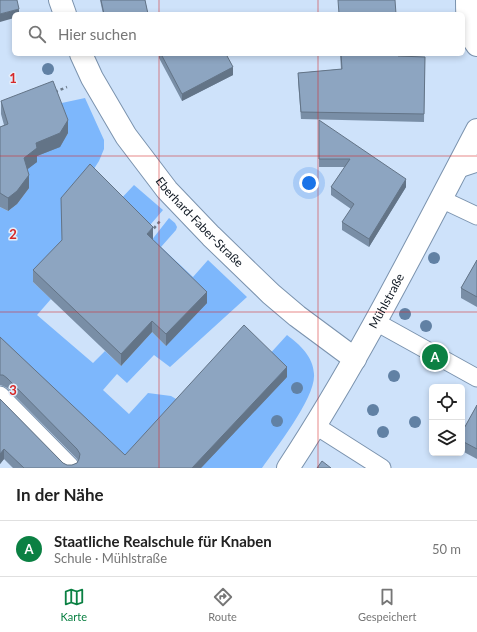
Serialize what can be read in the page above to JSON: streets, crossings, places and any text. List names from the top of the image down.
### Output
{
  "streets": {
    "street": ["Eberhard-Faber-Straße", "Mühlstraße"]
  },
  "crossings": [
    ["Eberhard-Faber-Straße", "Mühlstraße"]
  ],
  "page": {
    "search": "Hier suchen",
    "pins": "A",
    "heading": "In der Nähe",
    "list": [
      {
        "mark": "A",
        "name": "Staatliche Realschule für Knaben",
        "note": "Schule · Mühlstraße",
        "value": "50 m"
      }
    ],
    "nav": ["Karte", "Route", "Gespeichert"]
  },
  "grid": {
    "rows": ["1", "2", "3"]
  }
}
